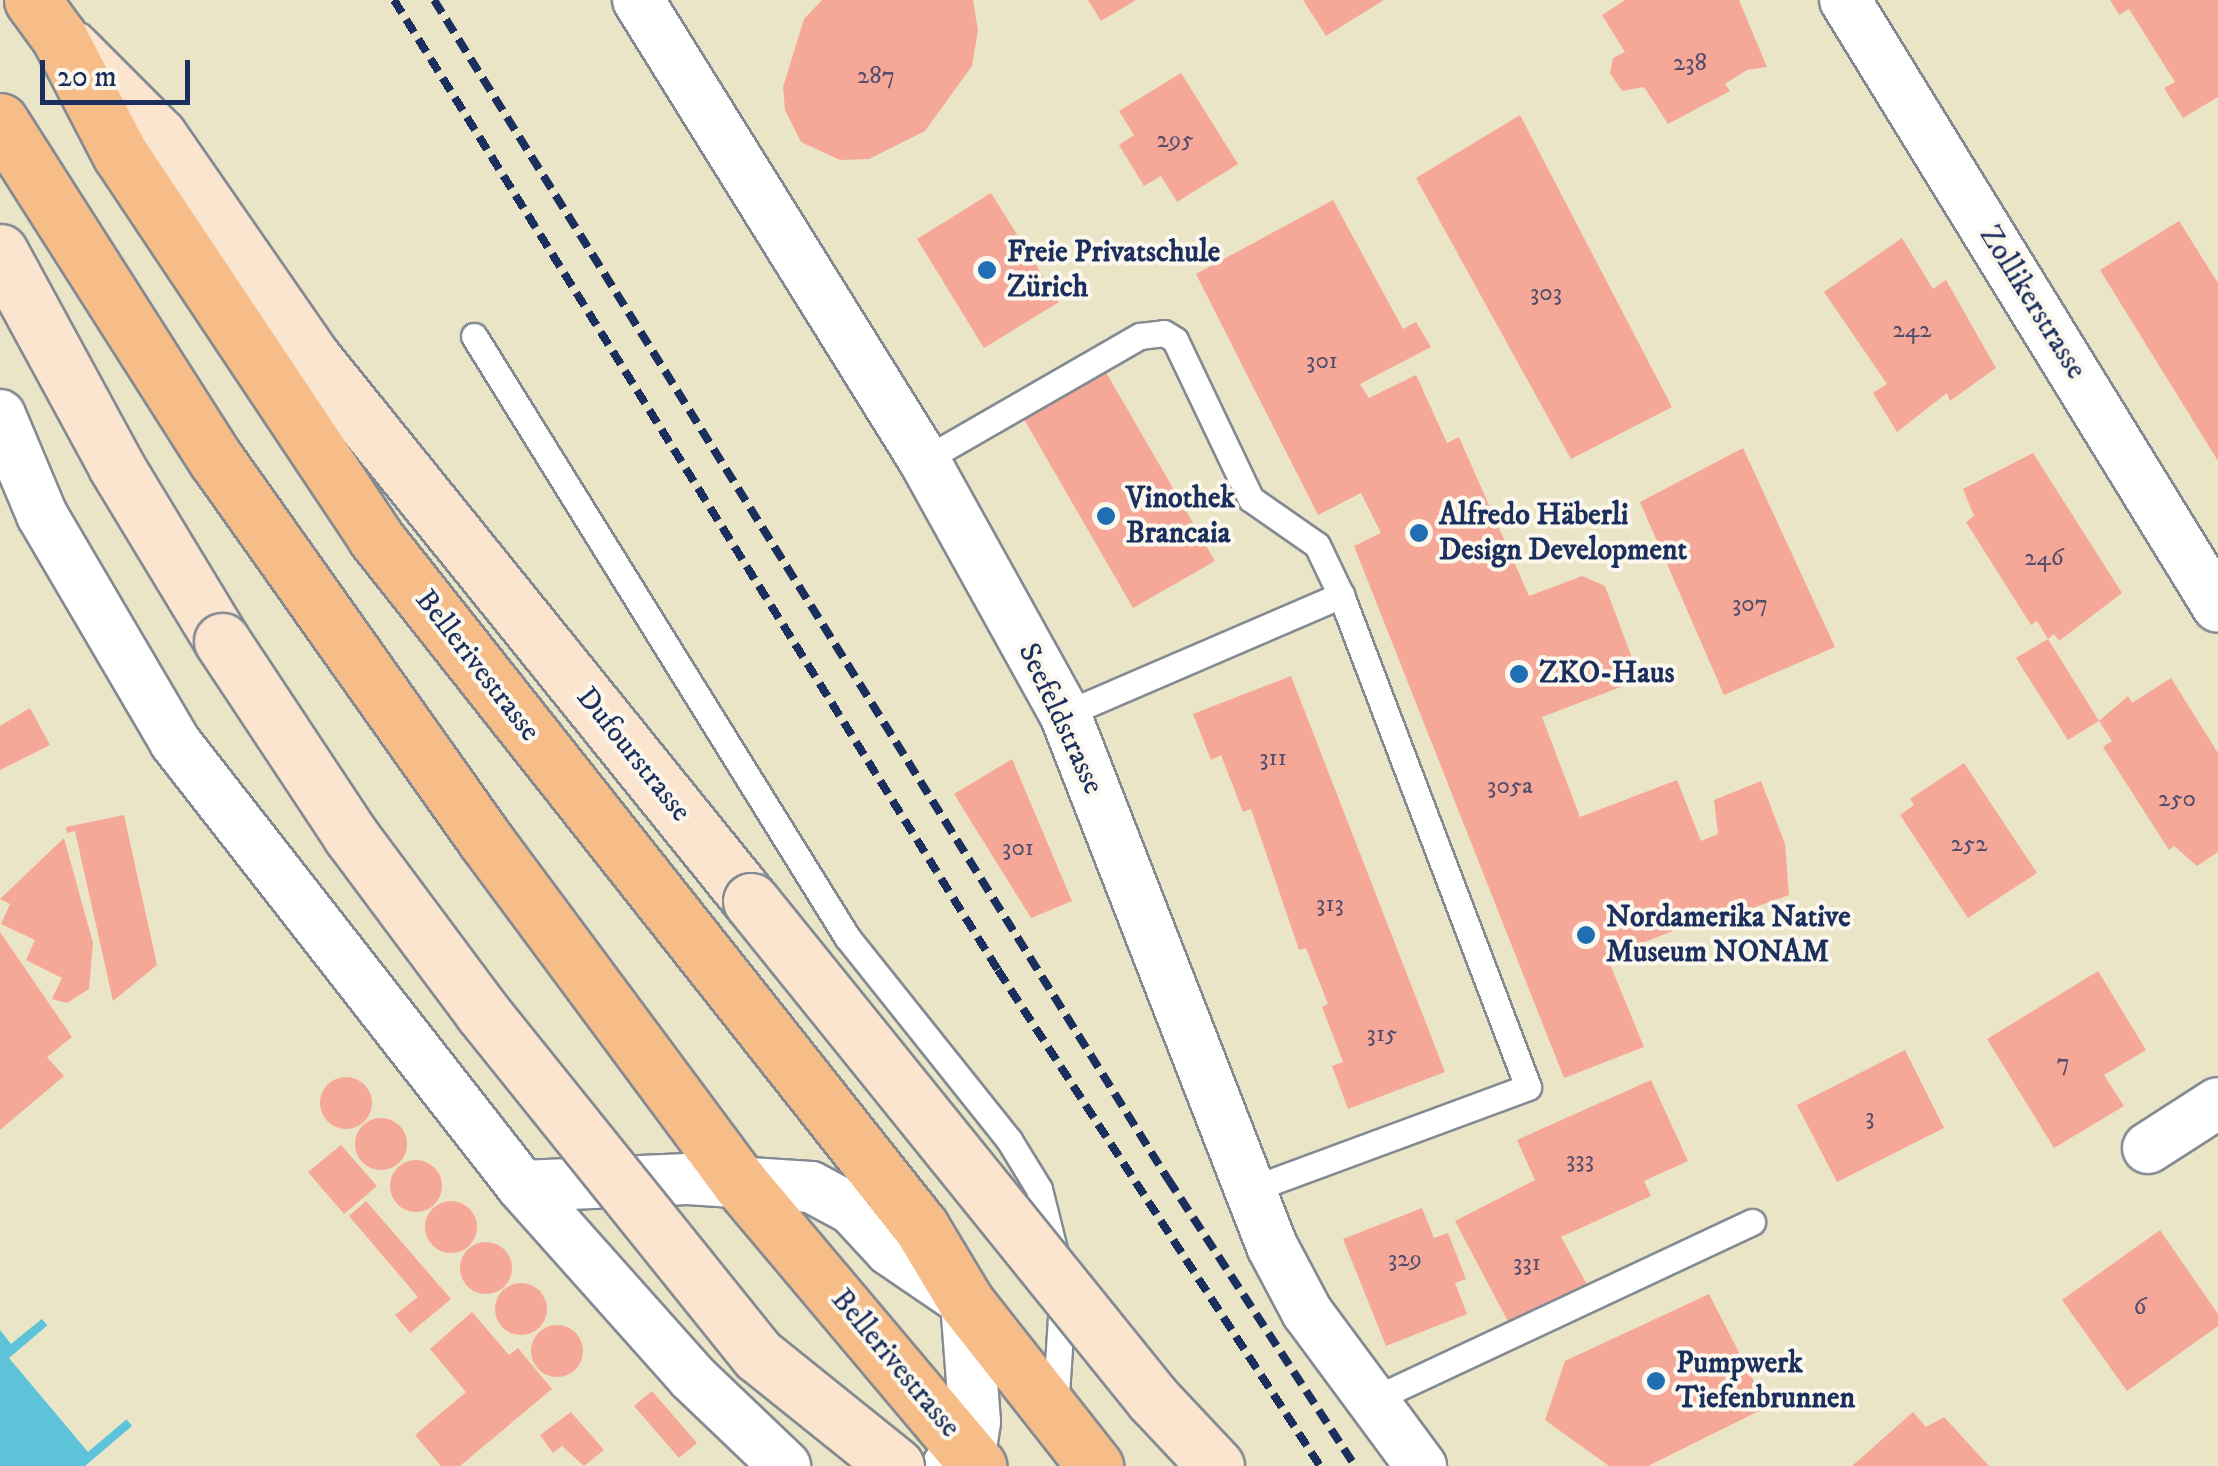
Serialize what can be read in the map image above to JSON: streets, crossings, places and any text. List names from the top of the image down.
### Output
{
  "streets": {
    "main road": ["Bellerivestrasse", "Dufourstrasse"],
    "street": ["Zollikerstrasse", "Seefeldstrasse"]
  },
  "crossings": [
    ["Bellerivestrasse", "Dufourstrasse"]
  ],
  "places": [
    "Freie Privatschule Zürich",
    "Vinothek Brancaia",
    "Alfredo Häberli Design Development",
    "ZKO-Haus",
    "Nordamerika Native Museum NONAM",
    "Pumpwerk Tiefenbrunnen"
  ],
  "house_numbers": [
    "238",
    "287",
    "295",
    "303",
    "242",
    "301",
    "246",
    "307",
    "311",
    "305a",
    "250",
    "252",
    "301",
    "313",
    "315",
    "7",
    "3",
    "333",
    "329",
    "331",
    "6"
  ],
  "scale_bar": "20 m"
}
